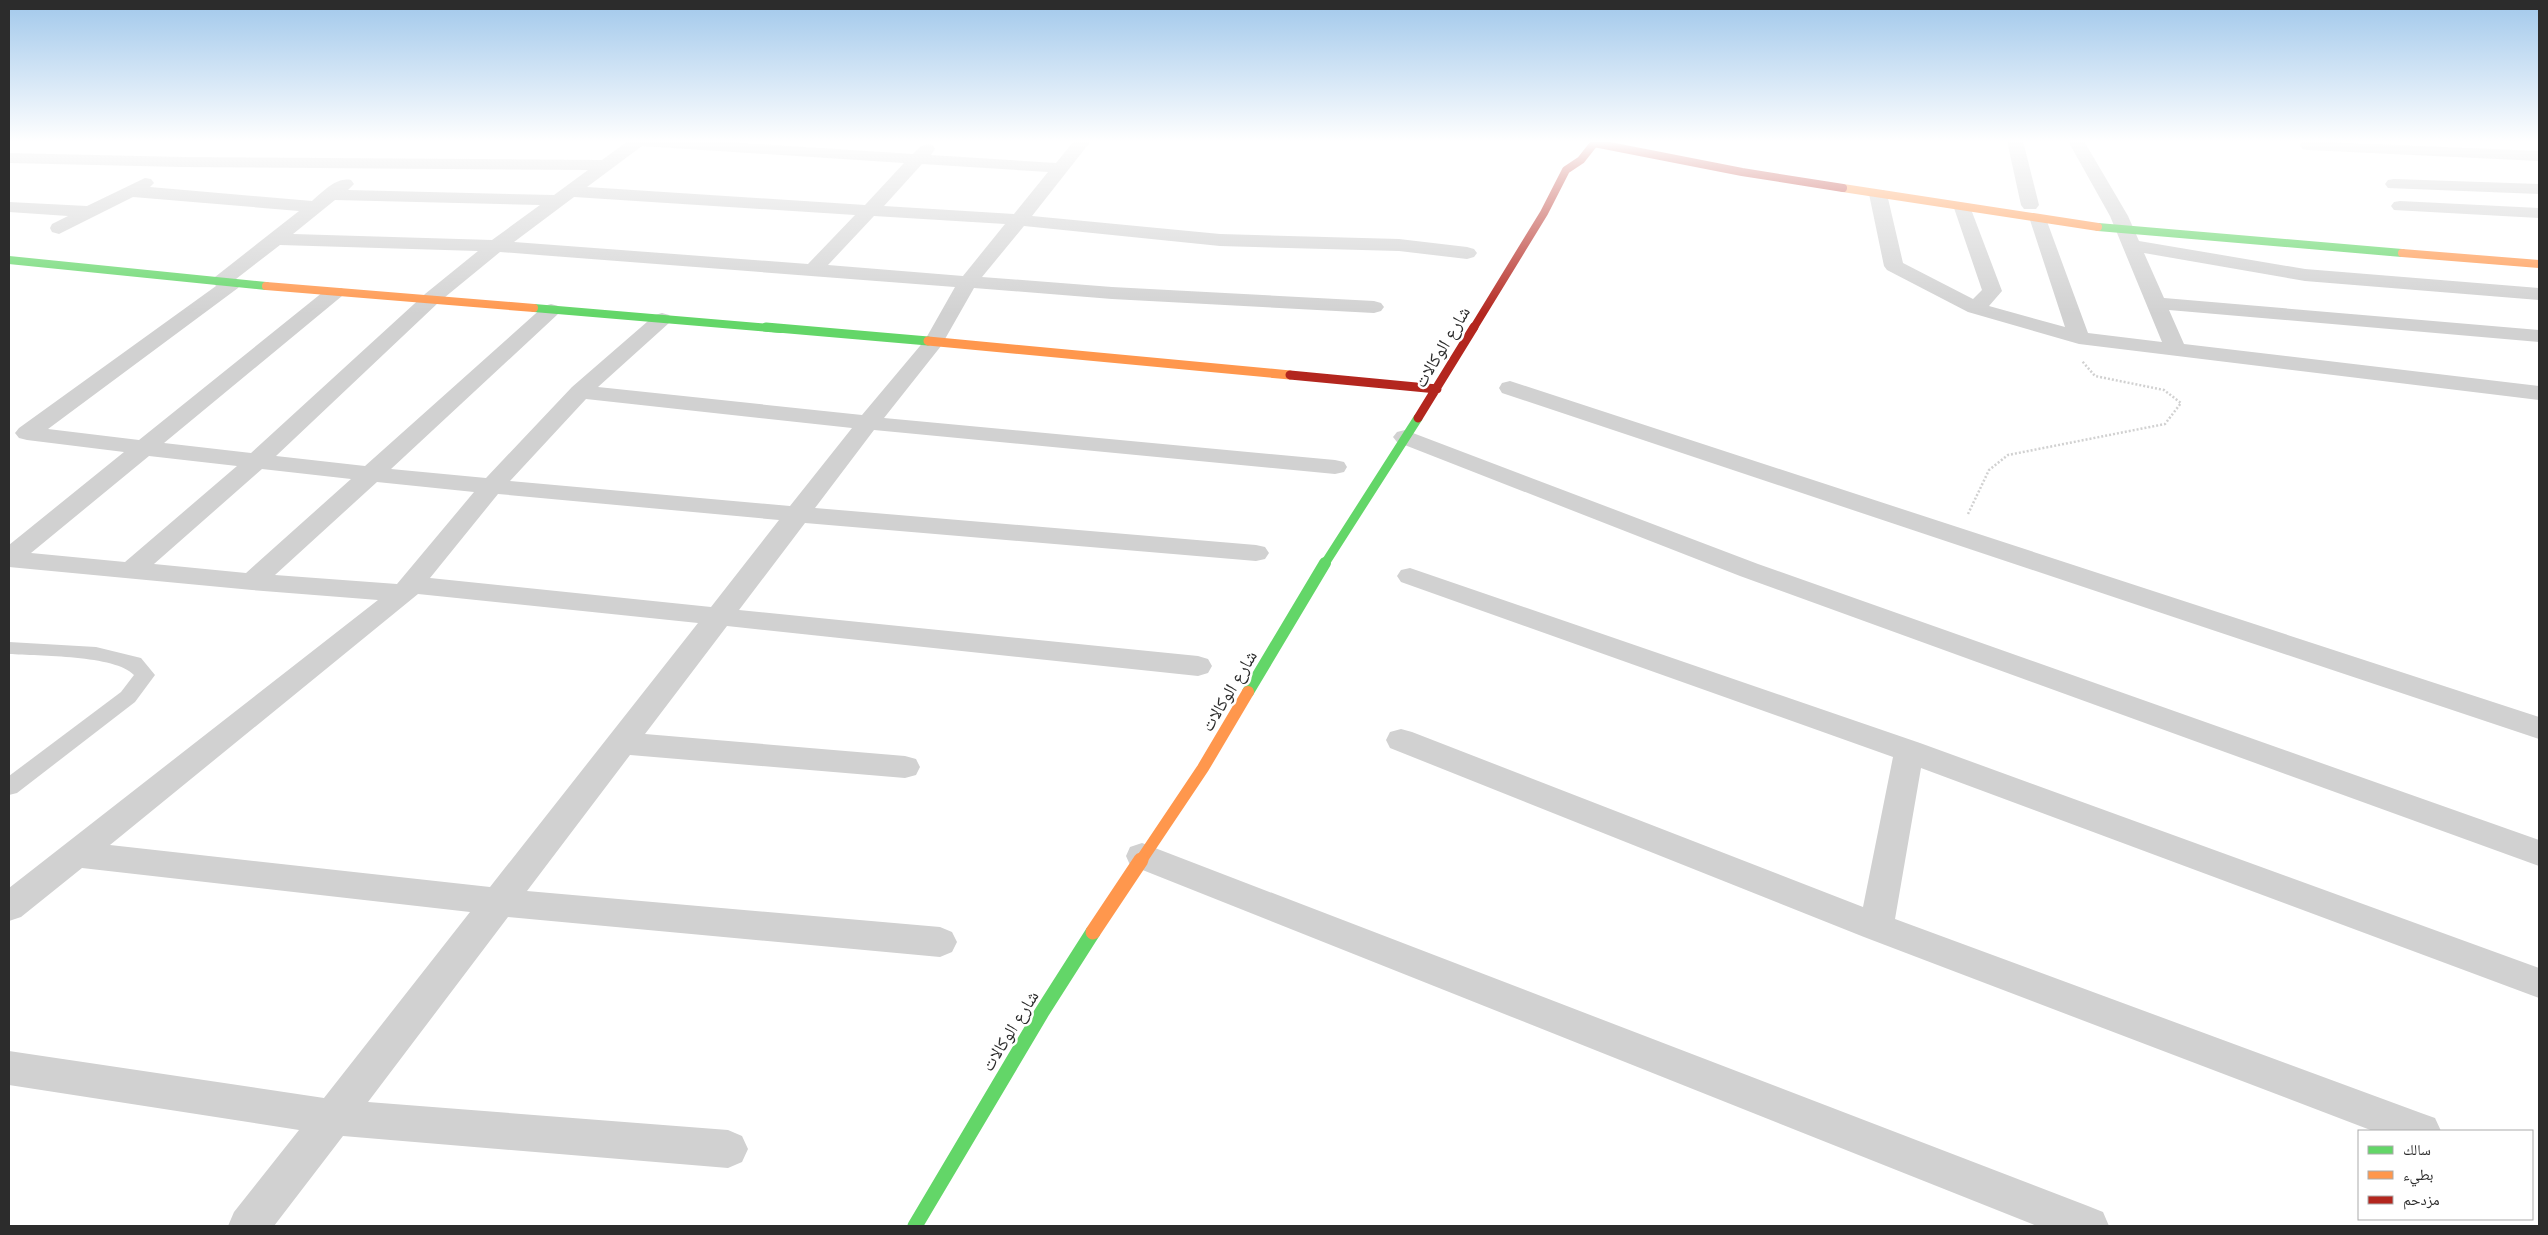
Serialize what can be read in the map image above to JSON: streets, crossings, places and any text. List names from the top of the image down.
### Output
{
  "streets": {
    "street": ["شارع الوكالات"]
  },
  "legend": ["سالك", "بطيء", "مزدحم"]
}
